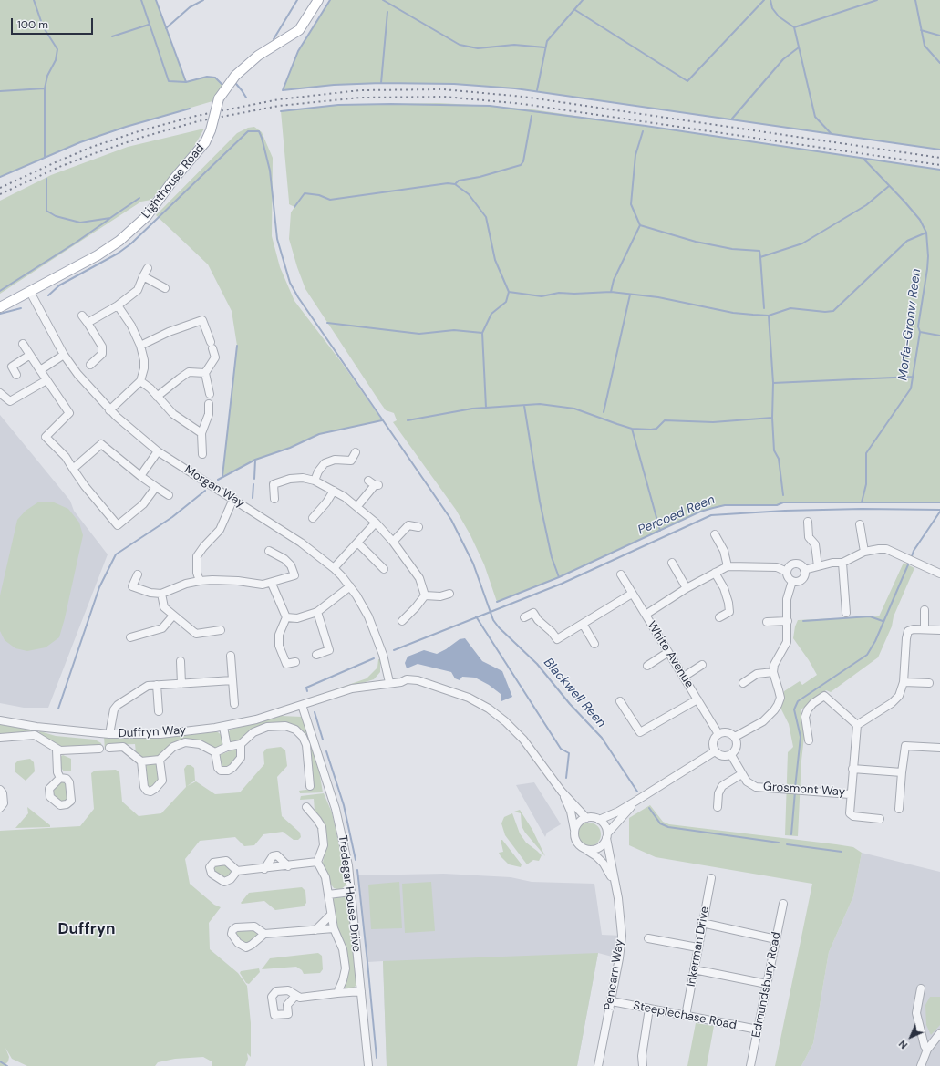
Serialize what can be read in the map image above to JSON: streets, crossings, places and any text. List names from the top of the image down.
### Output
{
  "streets": {
    "main road": ["Lighthouse Road"],
    "street": [
      "Morgan Way",
      "White Avenue",
      "Duffryn Way",
      "Grosmont Way",
      "Tredegar House Drive",
      "Inkerman Drive",
      "Pencarn Way",
      "Edmundsbury Road",
      "Steeplechase Road"
    ]
  },
  "crossings": [
    ["Lighthouse Road", "Morgan Way"],
    ["White Avenue", "Grosmont Way"],
    ["Duffryn Way", "Tredegar House Drive"],
    ["Inkerman Drive", "Steeplechase Road"],
    ["Pencarn Way", "Steeplechase Road"],
    ["Edmundsbury Road", "Steeplechase Road"]
  ],
  "districts": ["Duffryn"],
  "water": ["Morfa-Gronw Reen", "Percoed Reen", "Blackwell Reen"],
  "scale_bar": "100 m",
  "north": "bottom left"
}
